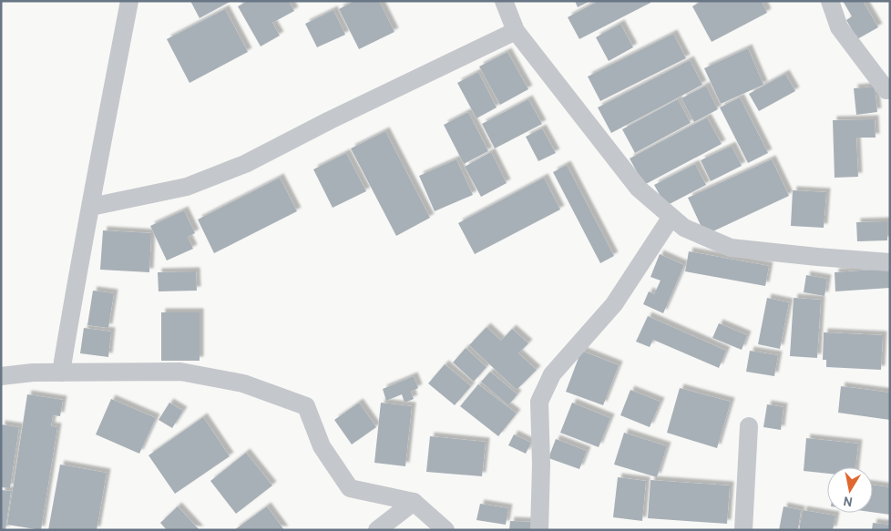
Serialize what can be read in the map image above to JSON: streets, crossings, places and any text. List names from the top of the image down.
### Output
{
  "north": "bottom"
}
